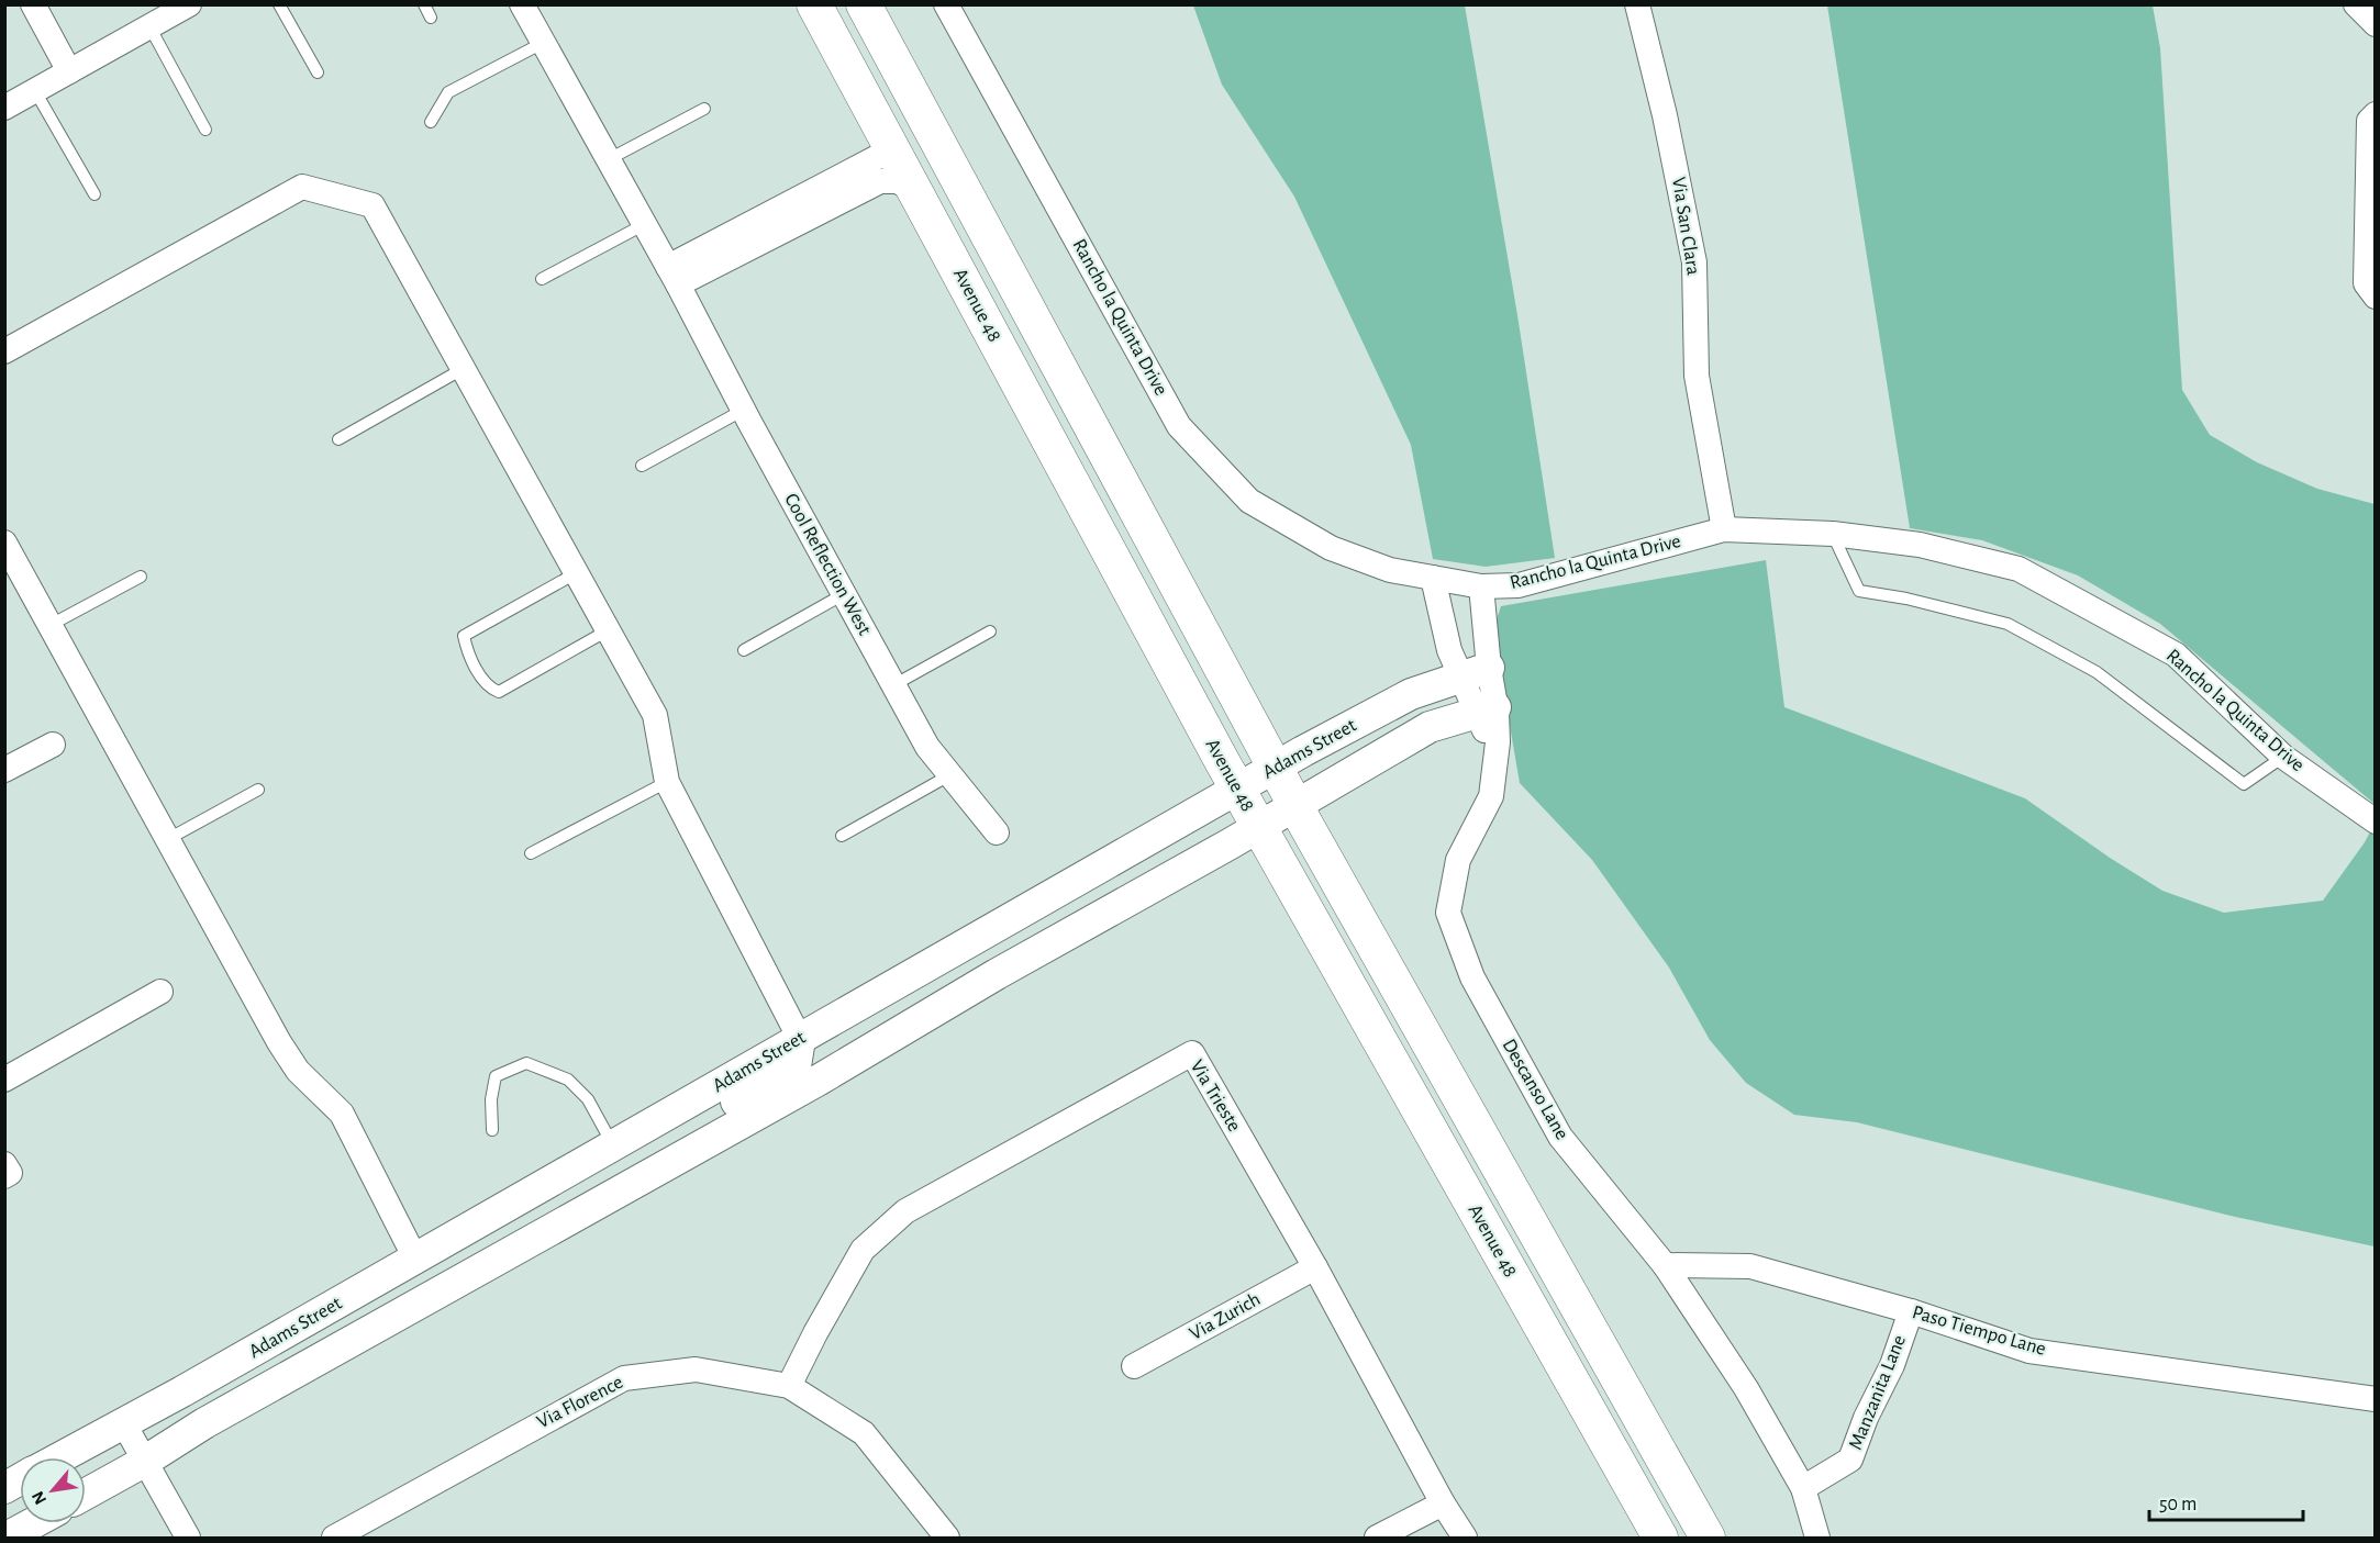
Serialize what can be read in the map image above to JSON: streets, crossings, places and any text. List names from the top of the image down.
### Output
{
  "streets": {
    "main road": ["Avenue 48"],
    "street": [
      "Via San Clara",
      "Rancho la Quinta Drive",
      "Cool Reflection West",
      "Adams Street",
      "Descanso Lane",
      "Via Trieste",
      "Via Zurich",
      "Paso Tiempo Lane",
      "Manzanita Lane",
      "Via Florence"
    ]
  },
  "crossings": [
    ["Via San Clara", "Rancho la Quinta Drive"],
    ["Avenue 48", "Adams Street"],
    ["Adams Street", "Descanso Lane"],
    ["Descanso Lane", "Paso Tiempo Lane"],
    ["Descanso Lane", "Manzanita Lane"],
    ["Via Trieste", "Via Zurich"],
    ["Via Trieste", "Via Florence"],
    ["Paso Tiempo Lane", "Manzanita Lane"]
  ],
  "scale_bar": "50 m",
  "north": "bottom left"
}
